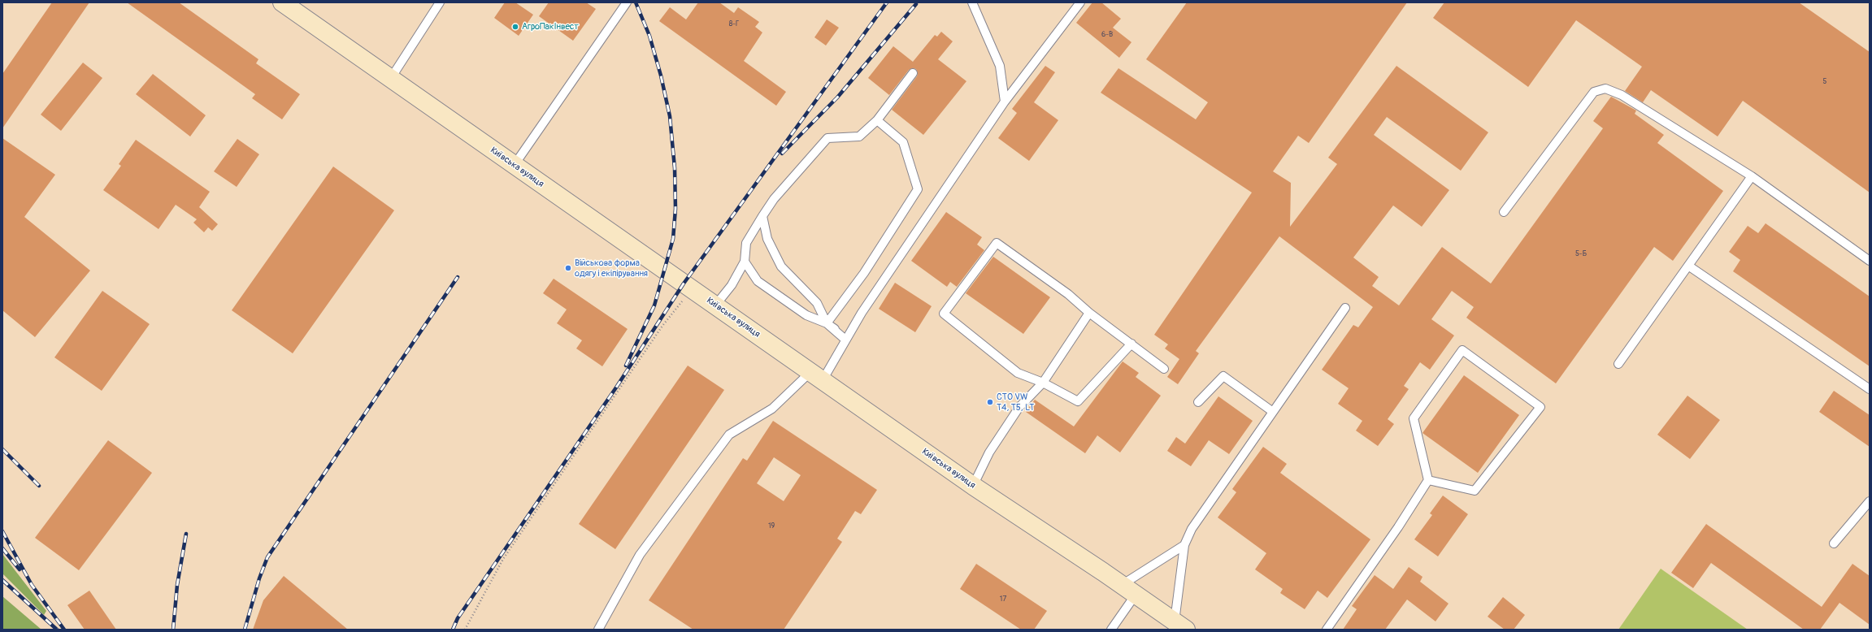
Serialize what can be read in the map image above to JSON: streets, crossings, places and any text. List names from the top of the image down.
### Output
{
  "streets": {
    "main road": ["Київська вулиця"]
  },
  "places": ["АгроПакІнвест", "Військова форма одягу і екіпірування", "СТО VW T4, T5, LT"],
  "house_numbers": [
    "8-Г",
    "6-В",
    "5",
    "5-Б",
    "19",
    "17"
  ]
}
